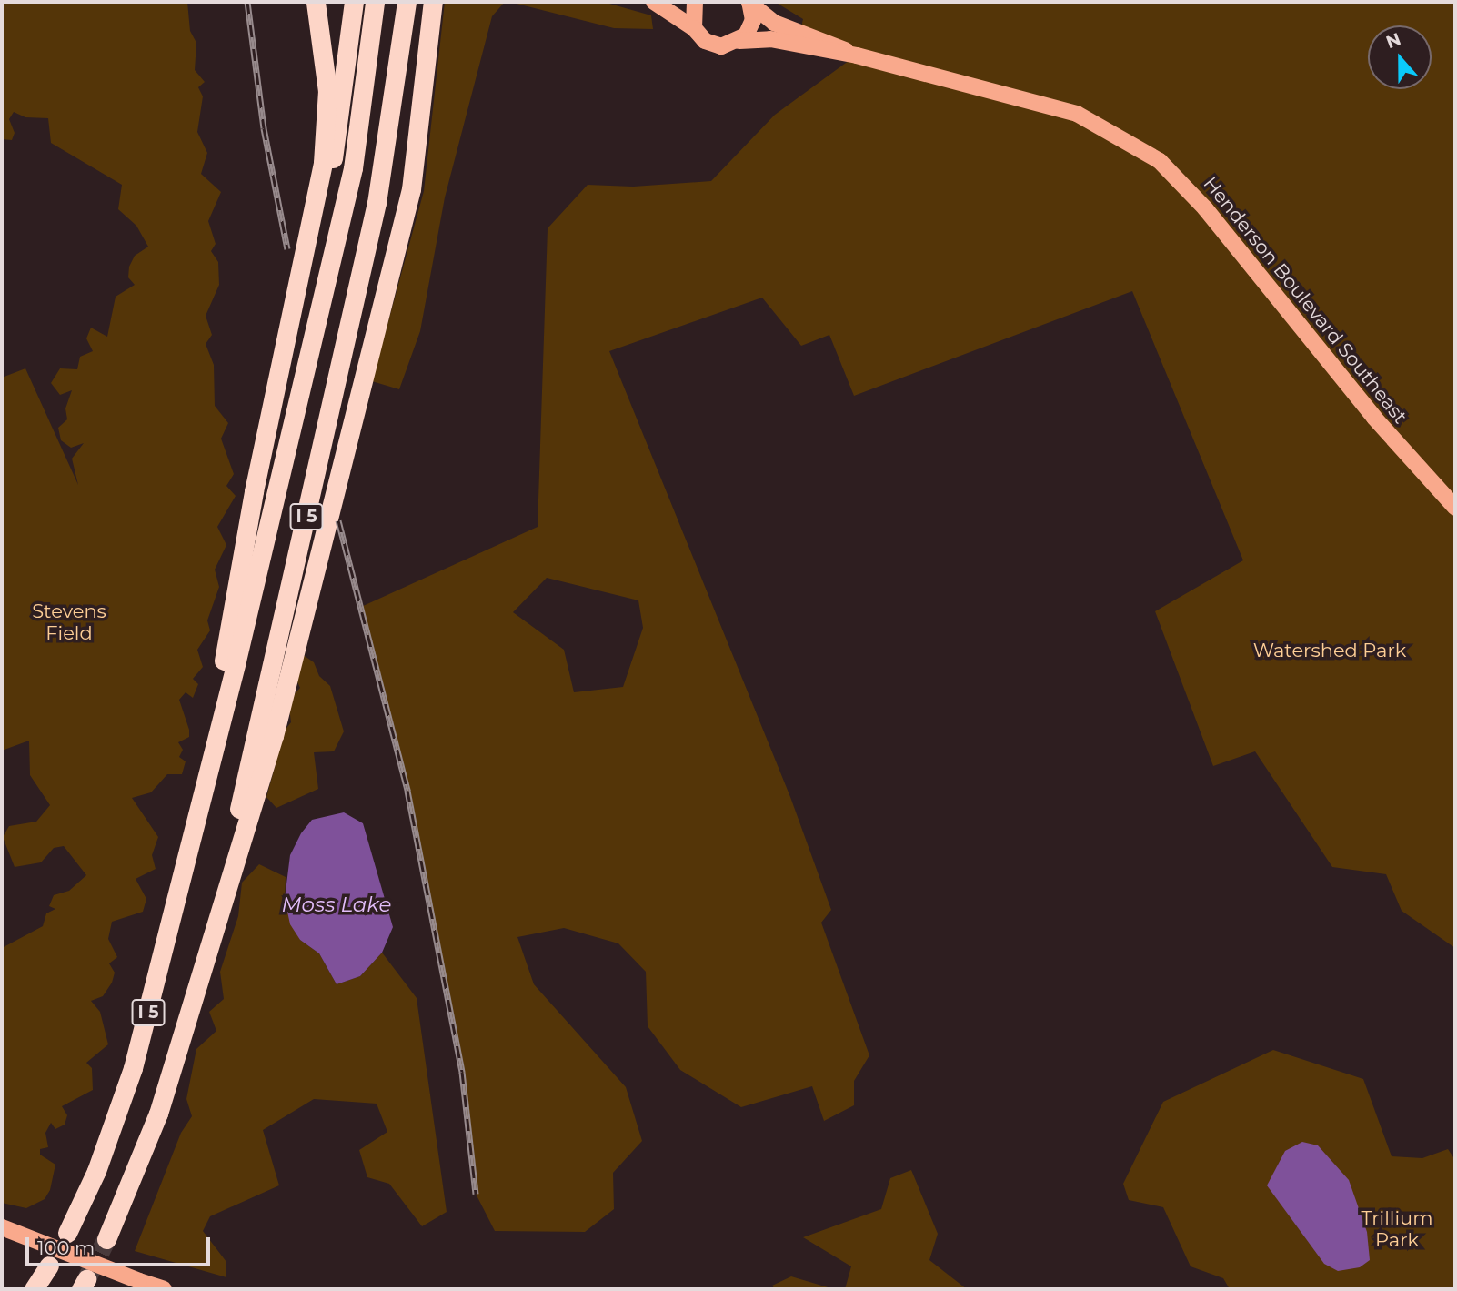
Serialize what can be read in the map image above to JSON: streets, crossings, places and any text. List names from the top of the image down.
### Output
{
  "streets": {
    "highway": ["I 5"],
    "main road": ["Henderson Boulevard Southeast"]
  },
  "water": ["Moss Lake"],
  "parks": ["Stevens Field", "Watershed Park", "Trillium Park"],
  "scale_bar": "100 m",
  "north": "top"
}
